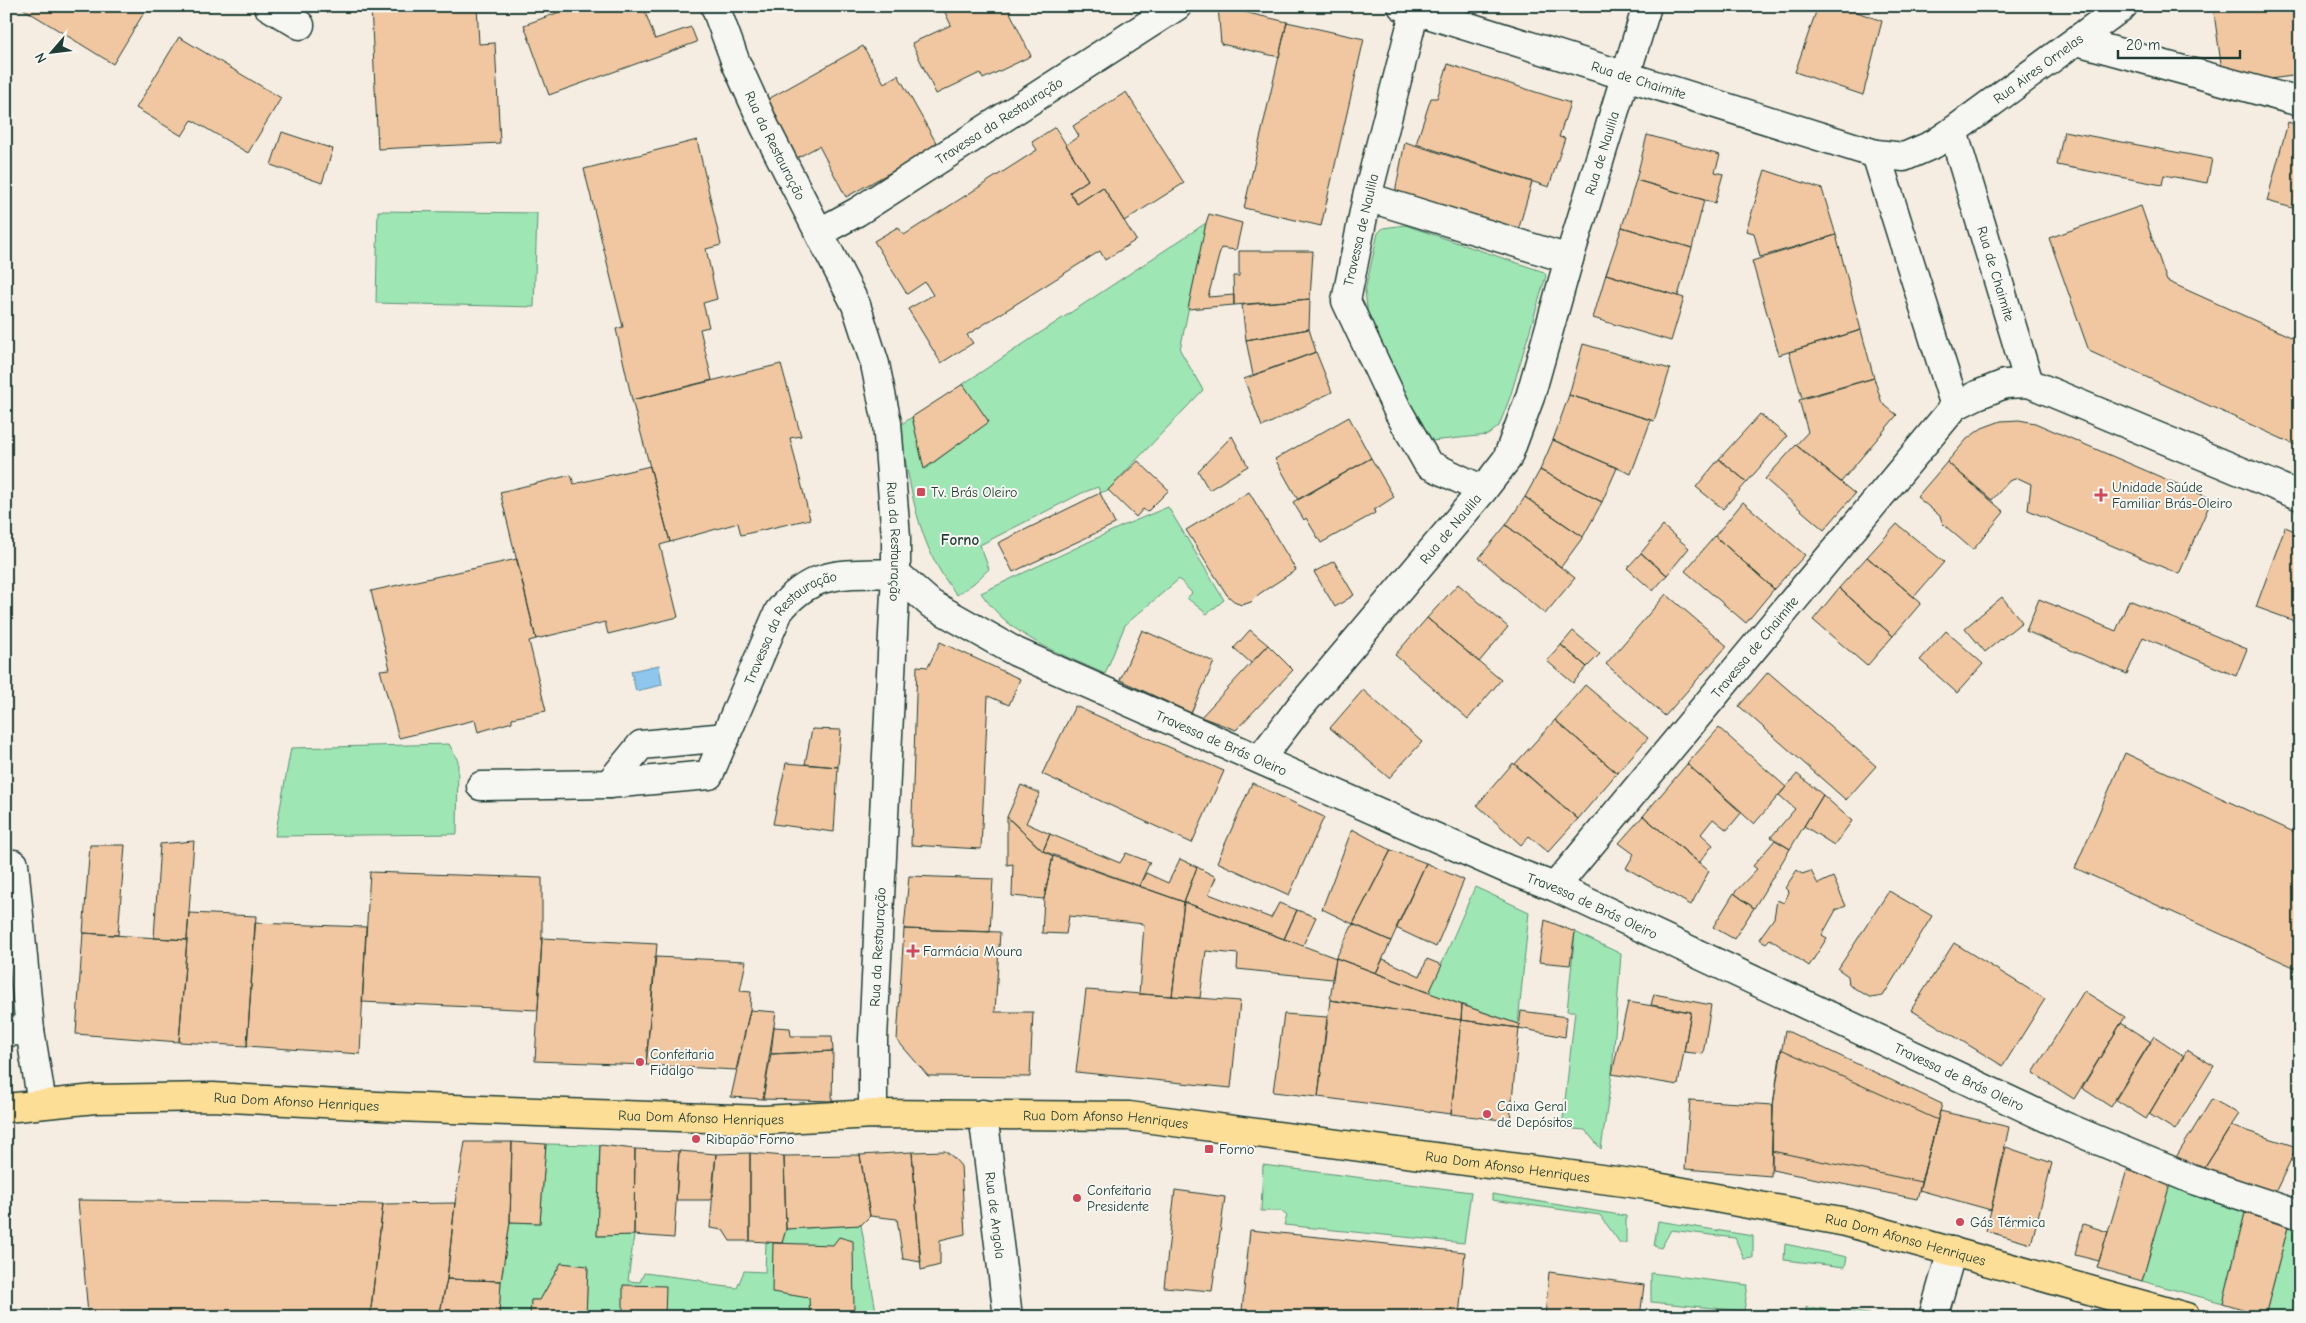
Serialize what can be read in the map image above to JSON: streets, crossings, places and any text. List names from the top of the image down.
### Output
{
  "streets": {
    "main road": ["Rua Dom Afonso Henriques"],
    "street": [
      "Rua Aires Ornelas",
      "Rua de Chaimite",
      "Travessa da Restauração",
      "Rua da Restauração",
      "Rua de Naulila",
      "Travessa de Naulila",
      "Travessa de Chaimite",
      "Travessa de Brás Oleiro",
      "Rua de Angola"
    ]
  },
  "crossings": [
    ["Rua Aires Ornelas", "Rua de Chaimite"],
    ["Rua de Chaimite", "Rua de Naulila"],
    ["Rua de Chaimite", "Travessa de Naulila"],
    ["Travessa da Restauração", "Rua da Restauração"],
    ["Travessa da Restauração", "Travessa de Brás Oleiro"],
    ["Rua da Restauração", "Travessa de Brás Oleiro"],
    ["Rua da Restauração", "Rua Dom Afonso Henriques"],
    ["Rua de Naulila", "Travessa de Naulila"],
    ["Rua de Naulila", "Travessa de Brás Oleiro"],
    ["Travessa de Chaimite", "Travessa de Brás Oleiro"],
    ["Rua Dom Afonso Henriques", "Rua de Angola"]
  ],
  "districts": ["Forno"],
  "places": {
    "transit": ["Tv. Brás Oleiro", "Forno"],
    "health": ["Unidade Saúde Familiar Brás-Oleiro", "Farmácia Moura"],
    "other": [
      "Confeitaria Fidalgo",
      "Caixa Geral de Depósitos",
      "Ribapão Forno",
      "Confeitaria Presidente",
      "Gás Térmica"
    ]
  },
  "scale_bar": "20 m",
  "north": "bottom left"
}
